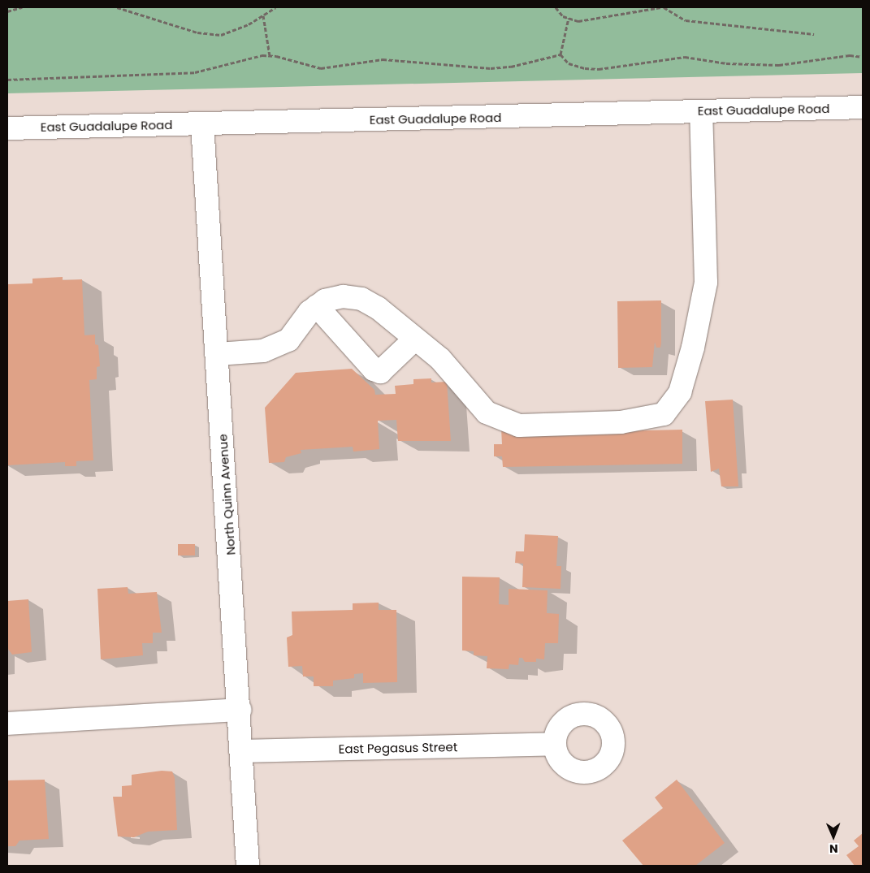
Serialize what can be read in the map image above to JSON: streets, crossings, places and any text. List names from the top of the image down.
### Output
{
  "streets": {
    "street": ["East Guadalupe Road", "North Quinn Avenue", "East Pegasus Street"]
  },
  "crossings": [
    ["East Guadalupe Road", "North Quinn Avenue"],
    ["North Quinn Avenue", "East Pegasus Street"]
  ],
  "north": "bottom"
}
